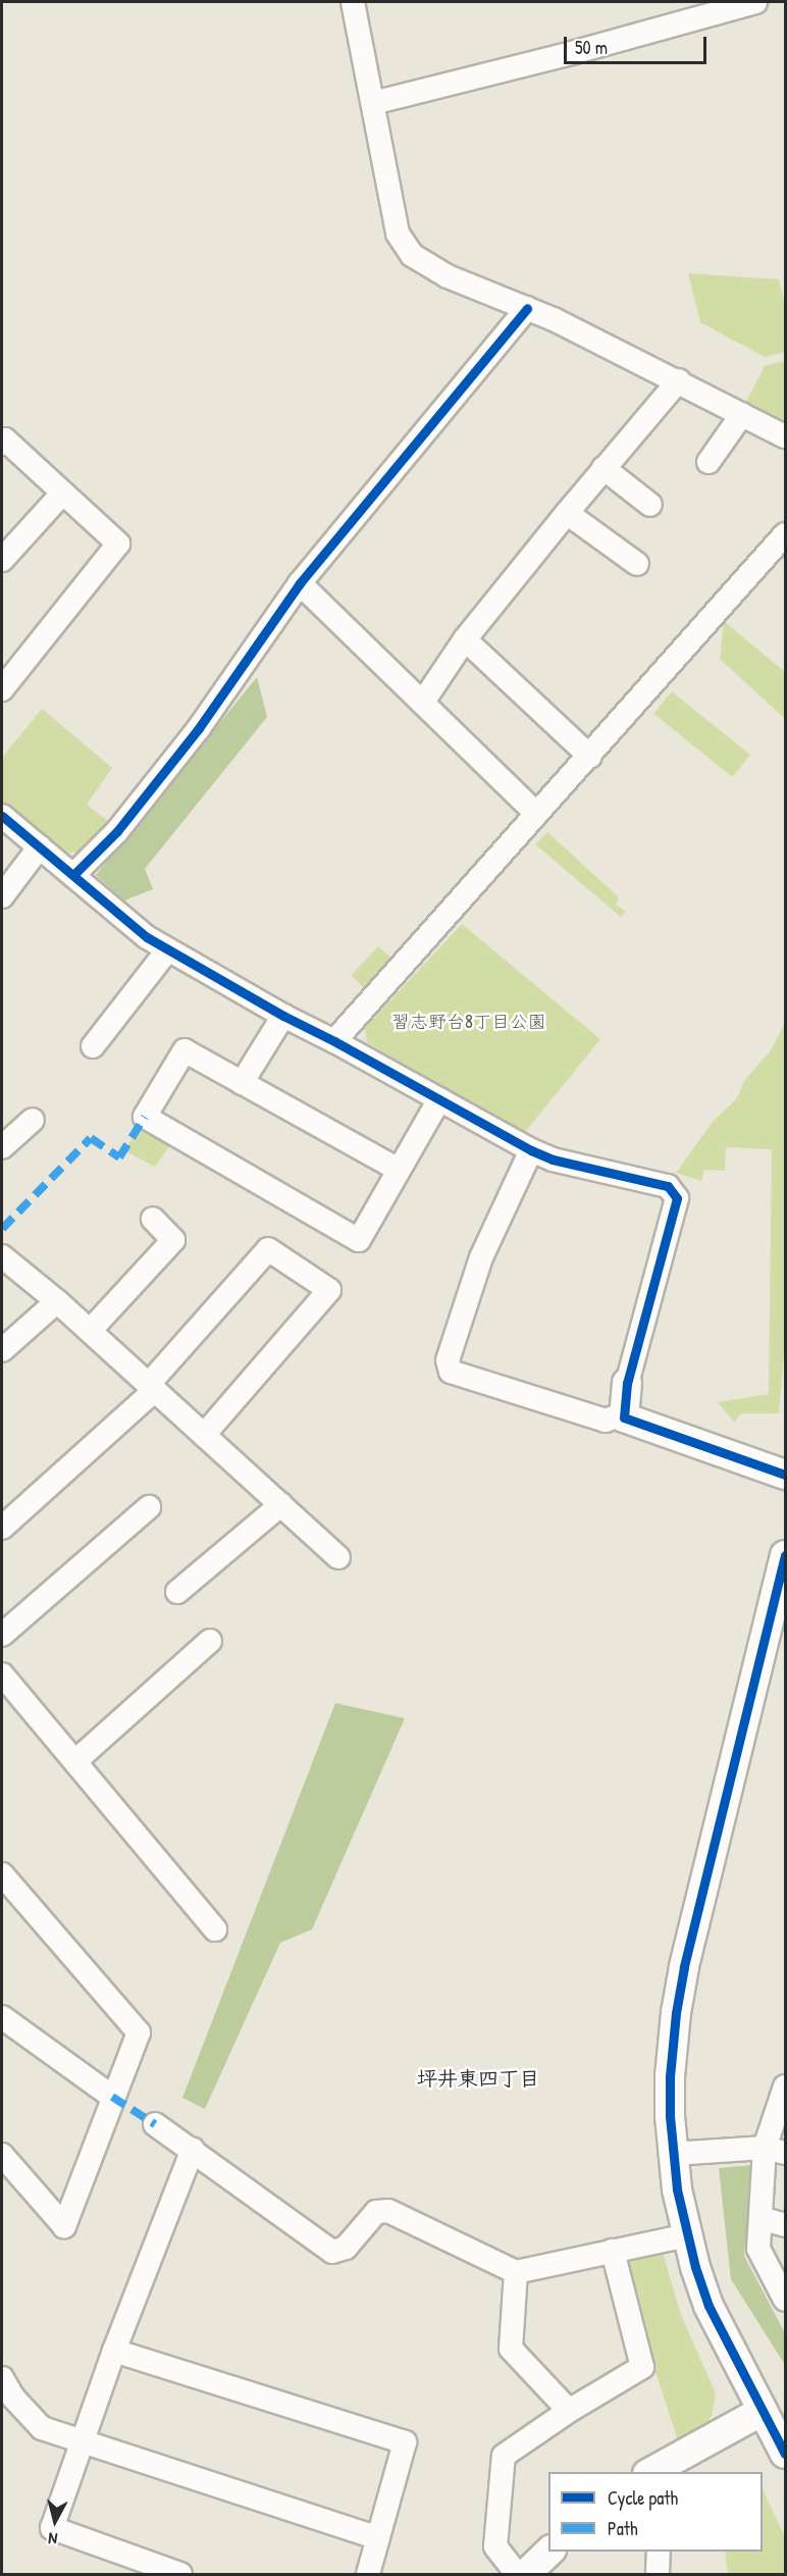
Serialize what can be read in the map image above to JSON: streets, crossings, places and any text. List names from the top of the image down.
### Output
{
  "districts": ["坪井東四丁目"],
  "parks": ["習志野台8丁目公園"],
  "legend": ["Cycle path", "Path"],
  "scale_bar": "50 m",
  "north": "bottom"
}
